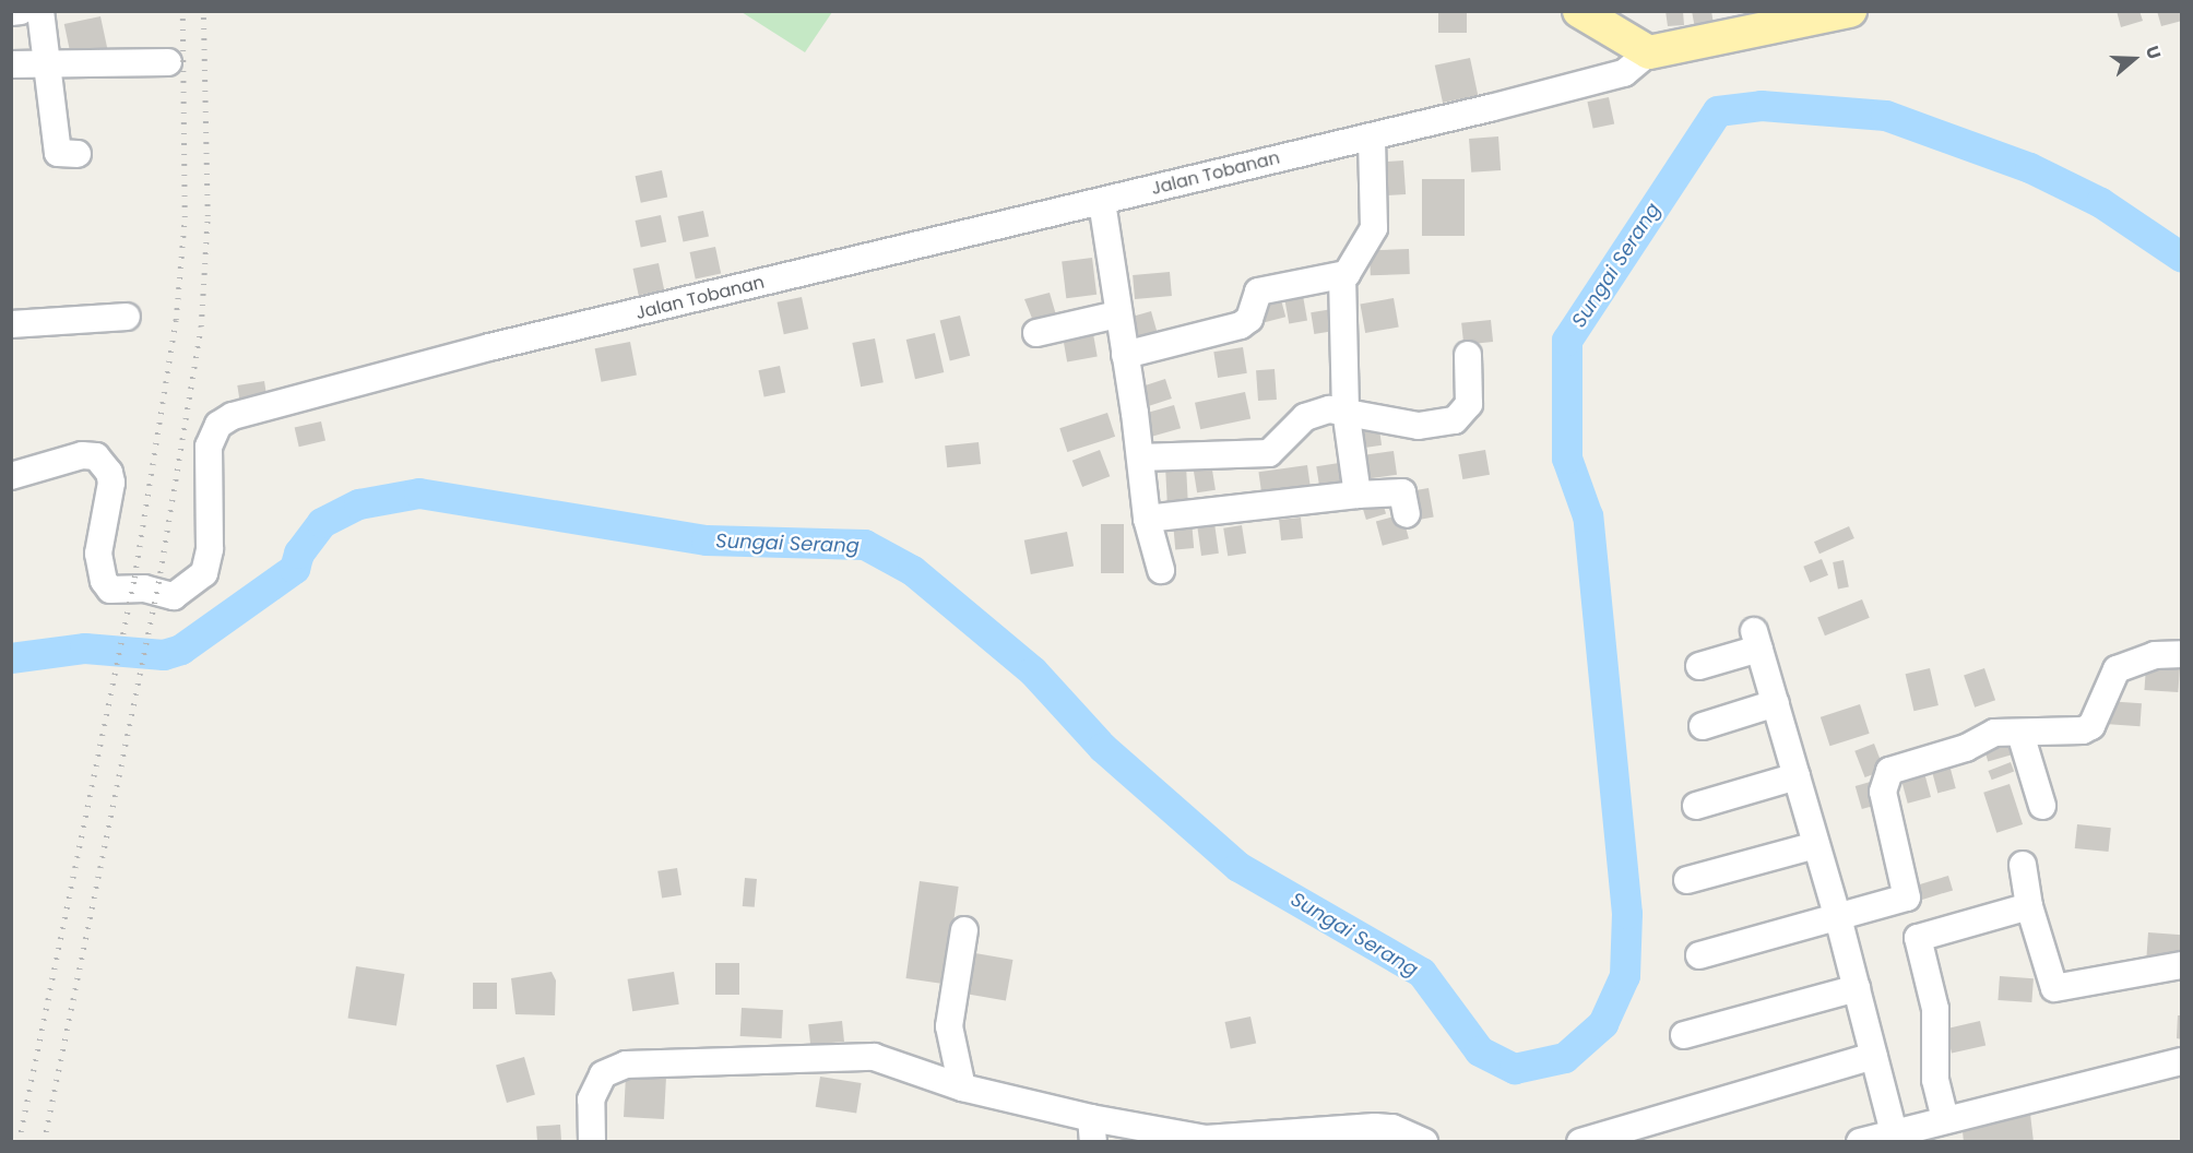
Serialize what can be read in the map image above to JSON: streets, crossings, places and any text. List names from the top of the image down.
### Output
{
  "streets": {
    "street": ["Jalan Tobanan"]
  },
  "water": ["Sungai Serang"],
  "north": "right"
}
